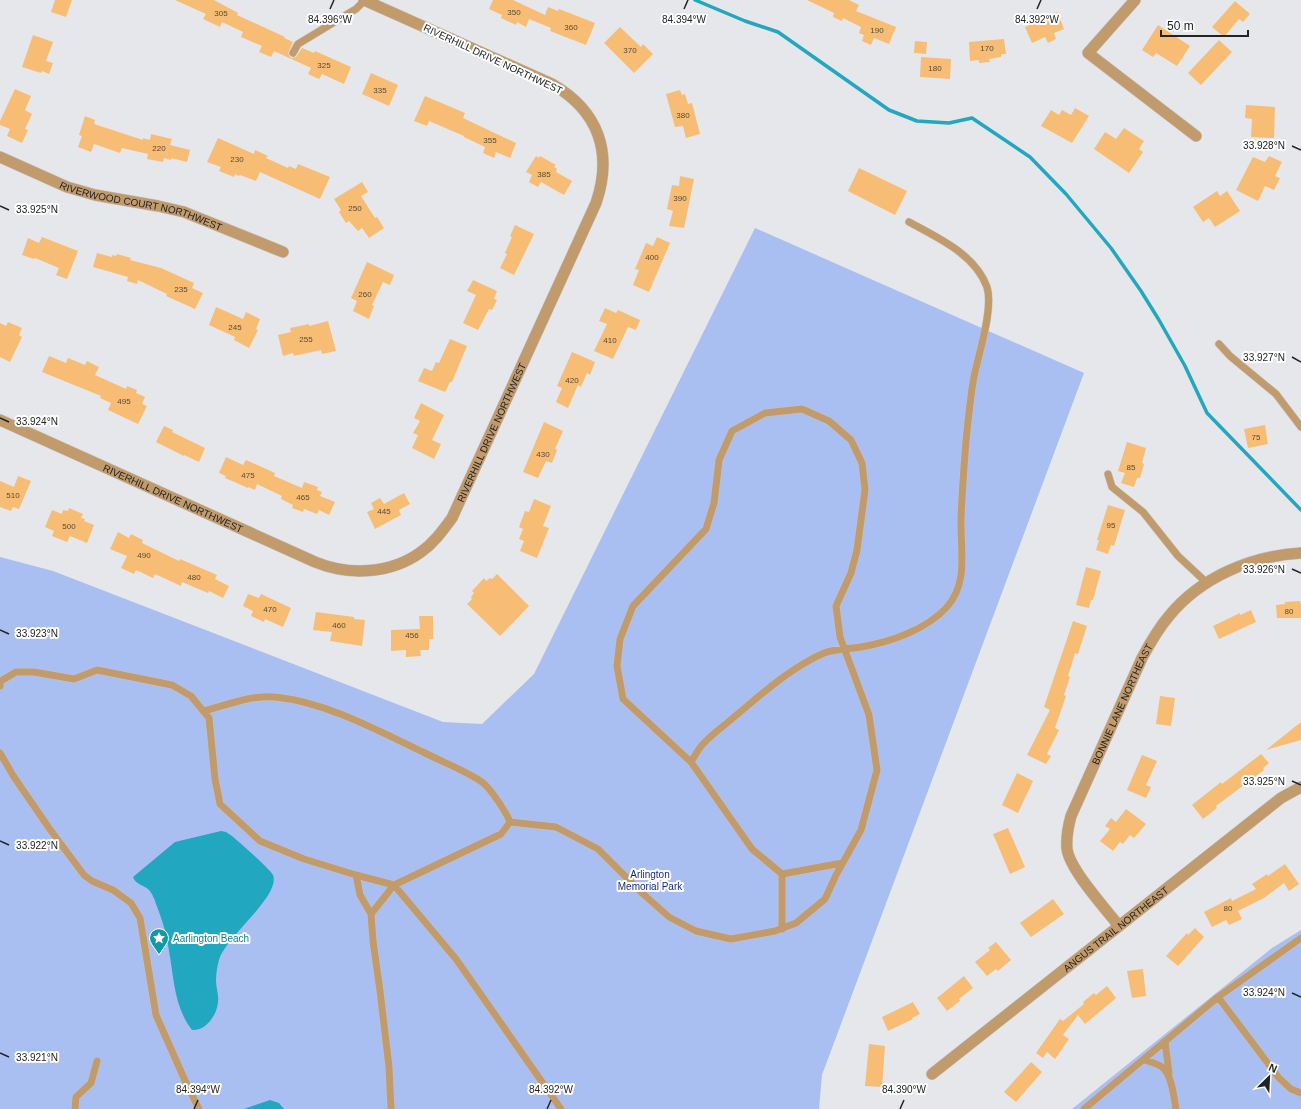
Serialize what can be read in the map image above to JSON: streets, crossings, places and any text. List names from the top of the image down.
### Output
{
  "streets": {
    "street": [
      "RIVERHILL DRIVE NORTHWEST",
      "RIVERWOOD COURT NORTHWEST",
      "BONNIE LANE NORTHEAST",
      "ANGUS TRAIL NORTHEAST"
    ]
  },
  "crossings": [
    ["BONNIE LANE NORTHEAST", "ANGUS TRAIL NORTHEAST"]
  ],
  "parks": ["Arlington Memorial Park"],
  "places": {
    "place": ["Aarlington Beach"]
  },
  "house_numbers": [
    "350",
    "305",
    "360",
    "190",
    "170",
    "370",
    "325",
    "180",
    "335",
    "380",
    "355",
    "220",
    "230",
    "385",
    "390",
    "250",
    "400",
    "235",
    "260",
    "245",
    "255",
    "410",
    "420",
    "495",
    "75",
    "430",
    "85",
    "475",
    "510",
    "465",
    "445",
    "95",
    "500",
    "490",
    "480",
    "470",
    "80",
    "460",
    "456",
    "80"
  ],
  "scale_bar": "50 m",
  "north": "top right",
  "coordinates": [
    "84.396°W",
    "84.394°W",
    "84.392°W",
    "33.928°N",
    "33.925°N",
    "33.927°N",
    "33.924°N",
    "33.926°N",
    "33.923°N",
    "33.922°N",
    "33.921°N",
    "84.390°W"
  ]
}
